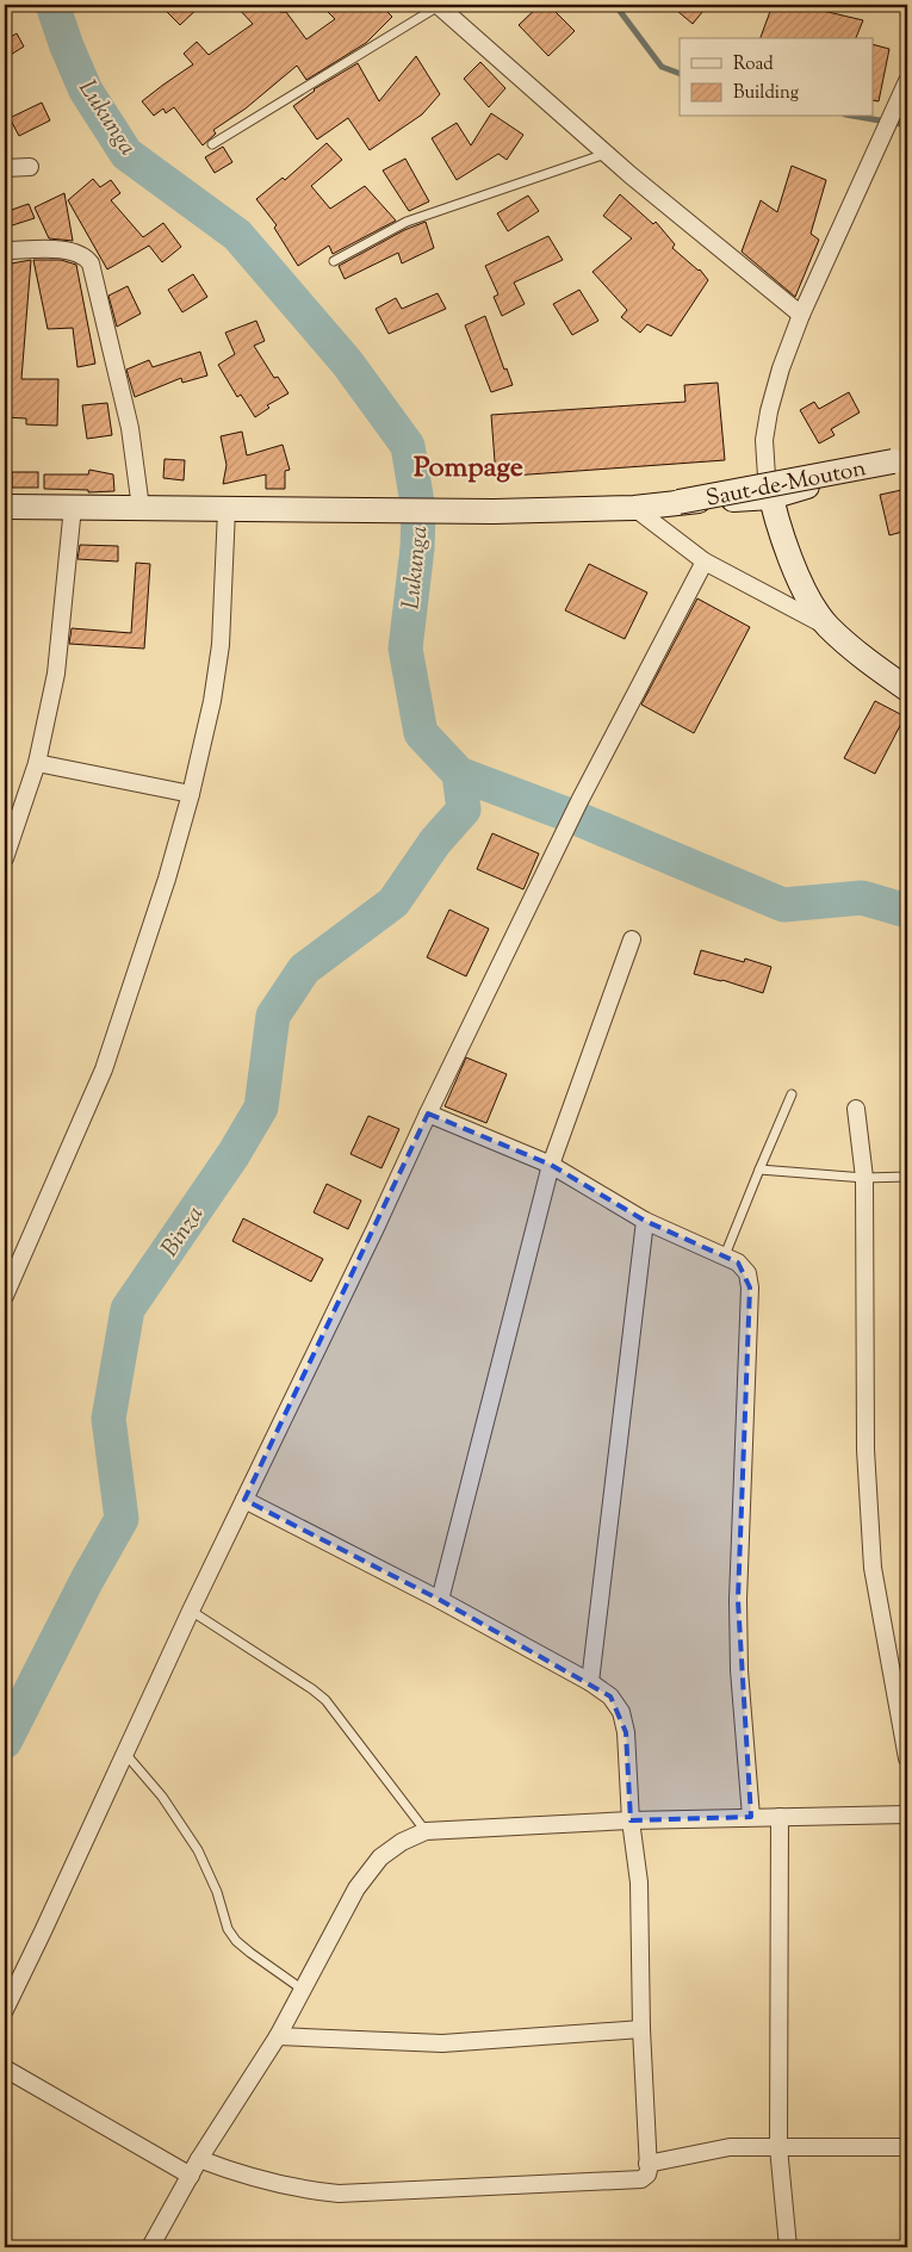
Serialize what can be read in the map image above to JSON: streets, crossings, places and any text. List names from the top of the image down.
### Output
{
  "streets": {
    "street": ["Saut-de-Mouton"]
  },
  "districts": ["Pompage"],
  "water": ["Lukunga", "Binza"],
  "legend": ["Road", "Building"]
}
